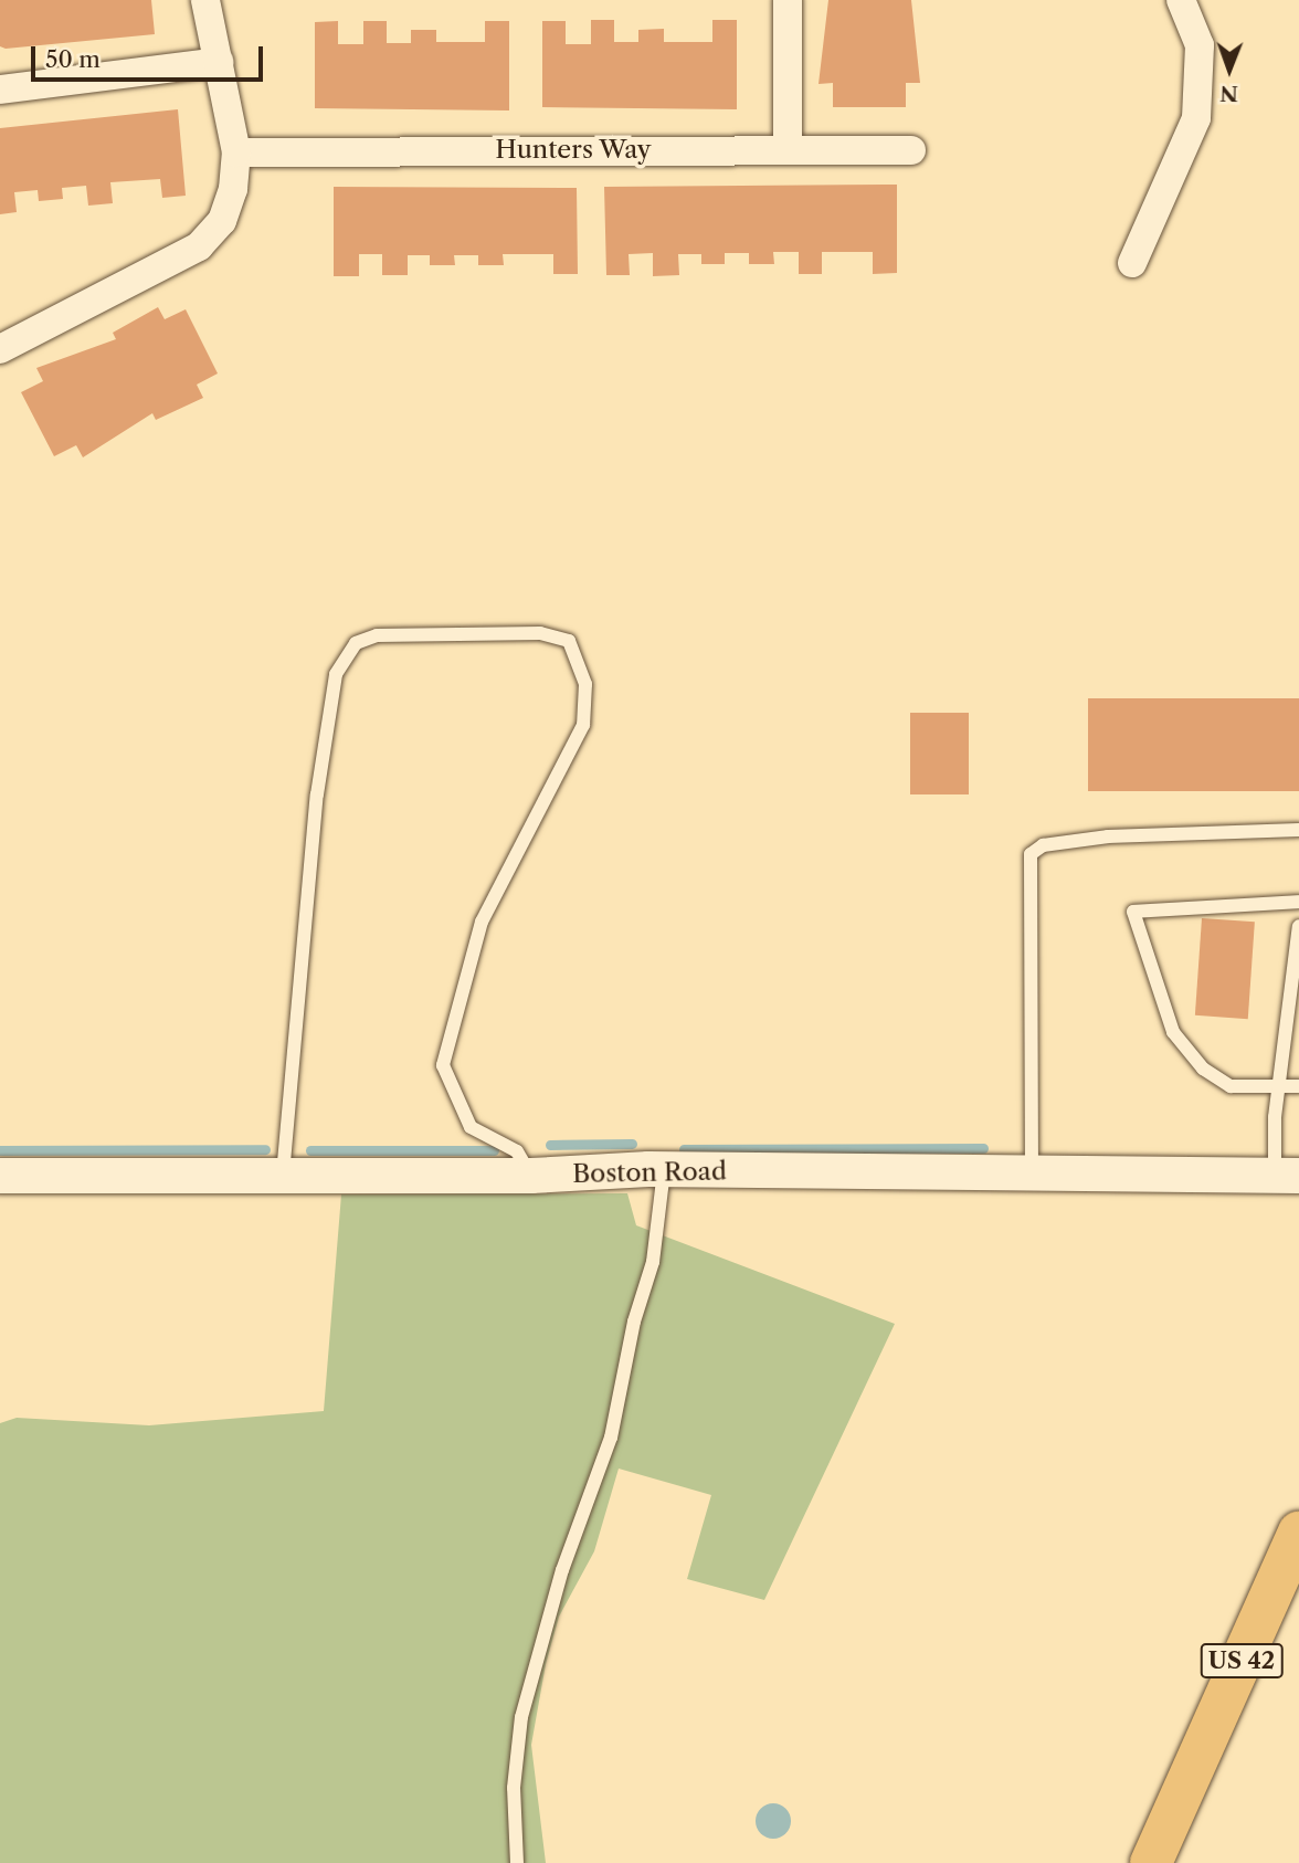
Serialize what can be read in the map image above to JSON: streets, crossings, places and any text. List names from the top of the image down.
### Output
{
  "streets": {
    "main road": ["US 42"],
    "street": ["Hunters Way", "Boston Road"]
  },
  "scale_bar": "50 m",
  "north": "bottom"
}
